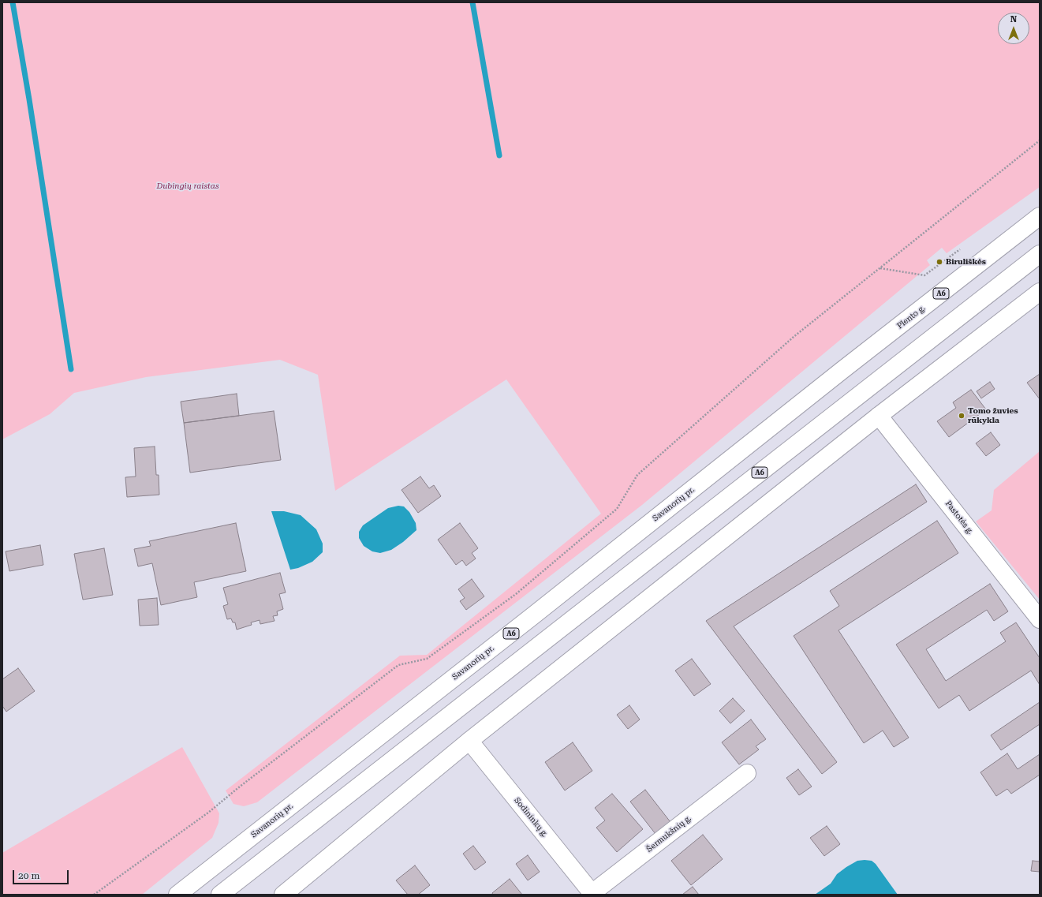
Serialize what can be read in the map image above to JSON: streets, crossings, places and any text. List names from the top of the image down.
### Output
{
  "streets": {
    "main road": [
      "A6",
      "Plento g.",
      "Savanorių pr.",
      "Pastotės g.",
      "Sodininkų g.",
      "Šermukšnių g."
    ]
  },
  "crossings": [
    ["Plento g.", "Savanorių pr."],
    ["Sodininkų g.", "Šermukšnių g."]
  ],
  "parks": ["Dubingių raistas"],
  "places": ["Biruliškės", "Tomo žuvies rūkykla"],
  "scale_bar": "20 m",
  "north": "top"
}
